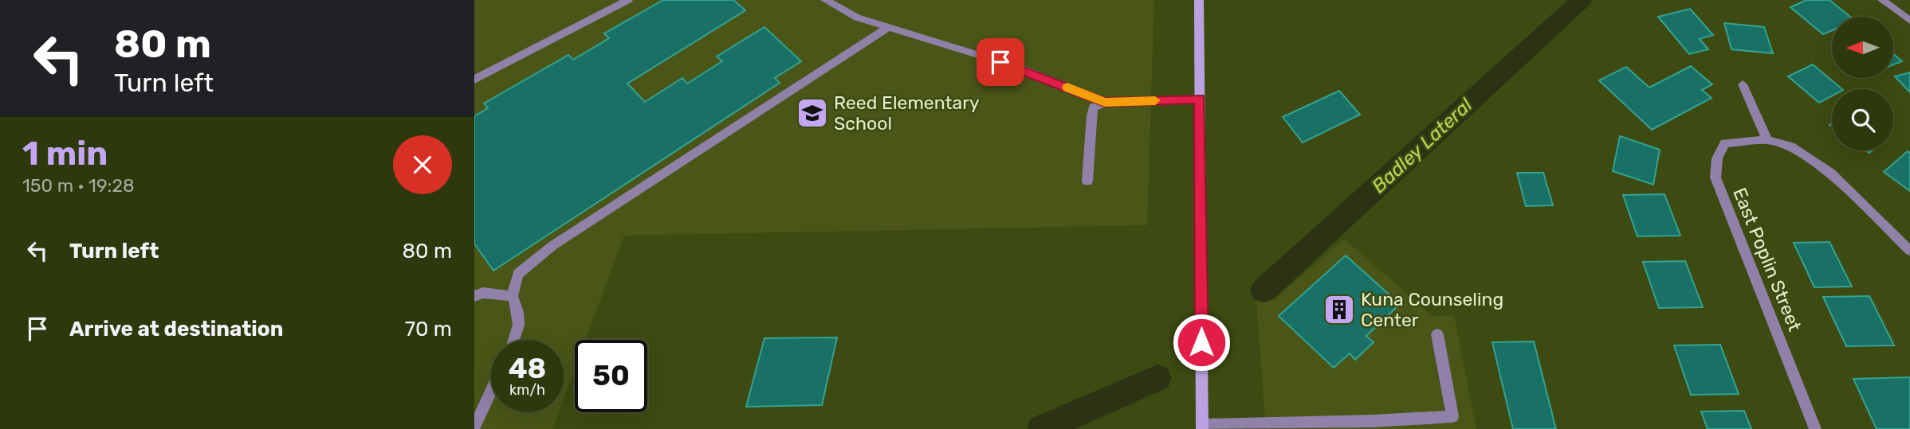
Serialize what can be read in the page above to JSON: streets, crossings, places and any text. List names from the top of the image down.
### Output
{
  "streets": {
    "street": ["East Poplin Street"]
  },
  "water": ["Badley Lateral"],
  "places": {
    "school or university": ["Reed Elementary School"],
    "building": ["Kuna Counseling Center"]
  },
  "north": "left",
  "page": {
    "turn": ["80 m", "Turn left"],
    "heading": ["1 min", "150 m · 19:28"],
    "list": [
      {
        "name": "Turn left",
        "value": "80 m"
      },
      {
        "name": "Arrive at destination",
        "value": "70 m"
      }
    ],
    "speed": "48 km/h",
    "limit": "50"
  }
}
